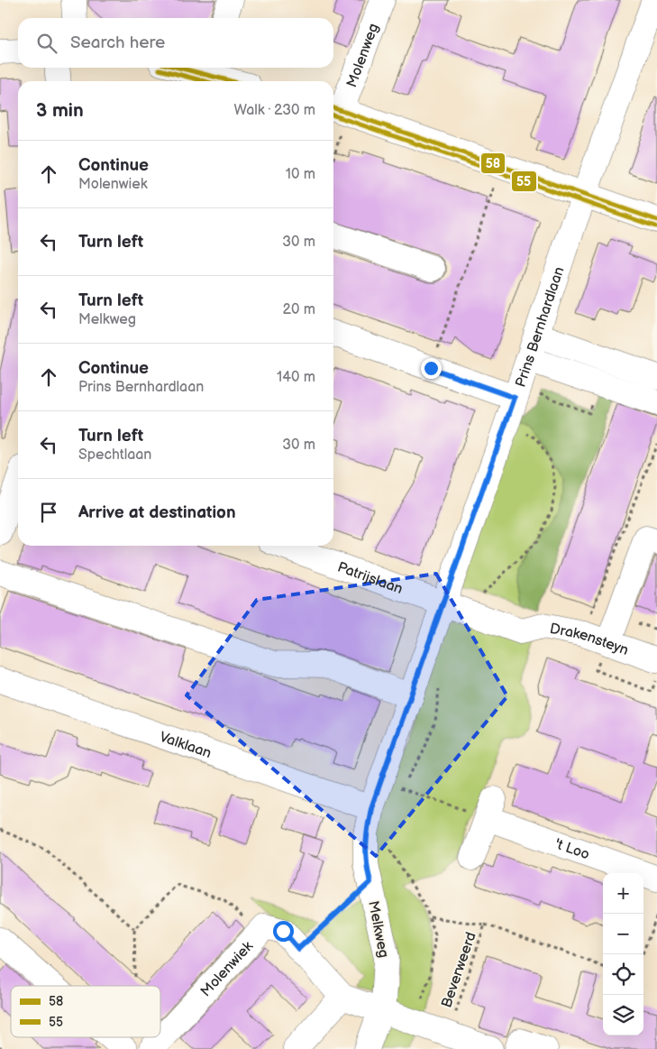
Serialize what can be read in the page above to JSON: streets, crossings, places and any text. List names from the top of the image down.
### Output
{
  "streets": {
    "street": [
      "Molenweg",
      "Prins Bernhardlaan",
      "Patrijslaan",
      "Drakensteyn",
      "Valklaan",
      "'t Loo",
      "Melkweg",
      "Molenwiek"
    ],
    "path": ["Beverweerd"]
  },
  "crossings": [
    ["Prins Bernhardlaan", "Patrijslaan"],
    ["Prins Bernhardlaan", "Drakensteyn"],
    ["Prins Bernhardlaan", "Valklaan"],
    ["Prins Bernhardlaan", "Melkweg"],
    ["Patrijslaan", "Drakensteyn"],
    ["Valklaan", "Melkweg"],
    ["Melkweg", "Molenwiek"],
    ["Molenwiek", "Beverweerd"]
  ],
  "lines": ["transit line 58", "transit line 55"],
  "legend": ["58", "55"],
  "page": {
    "search": "Search here",
    "heading": ["3 min", "Walk · 230 m"],
    "list": [
      ["Continue", "Molenwiek", "10 m"],
      ["Turn left", "30 m"],
      ["Turn left", "Melkweg", "20 m"],
      ["Continue", "Prins Bernhardlaan", "140 m"],
      ["Turn left", "Spechtlaan", "30 m"],
      "Arrive at destination"
    ],
    "map_buttons": ["+", "−"]
  }
}
